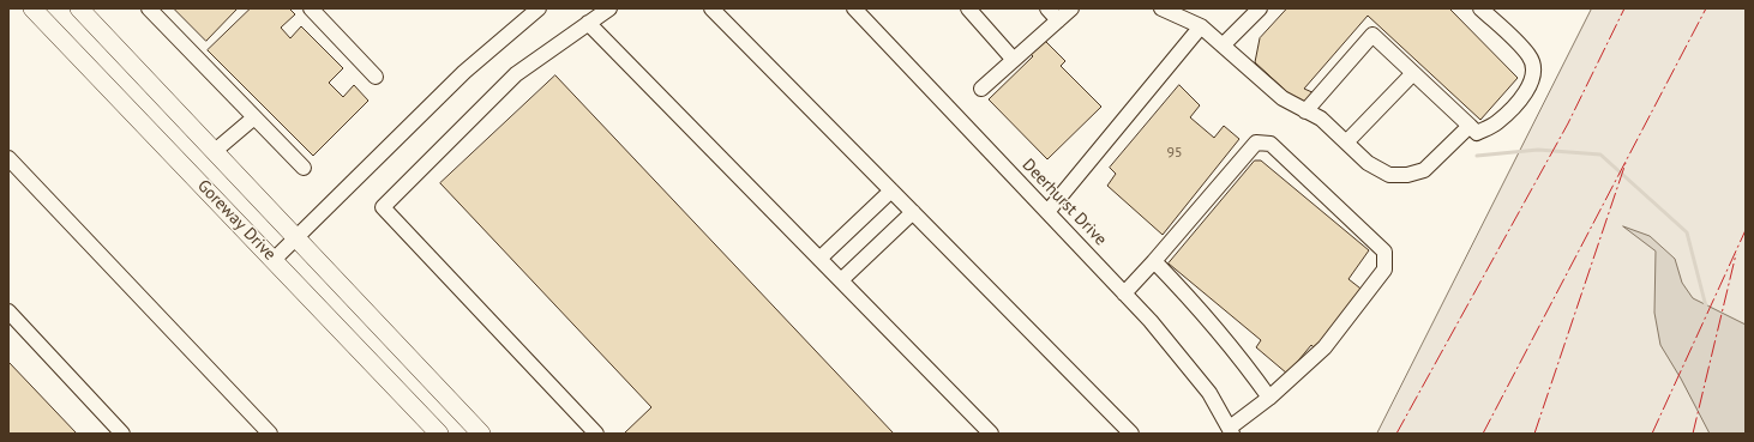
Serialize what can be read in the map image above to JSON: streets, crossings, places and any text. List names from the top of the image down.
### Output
{
  "streets": {
    "main road": ["Goreway Drive"],
    "street": ["Deerhurst Drive"]
  },
  "house_numbers": ["95"]
}
